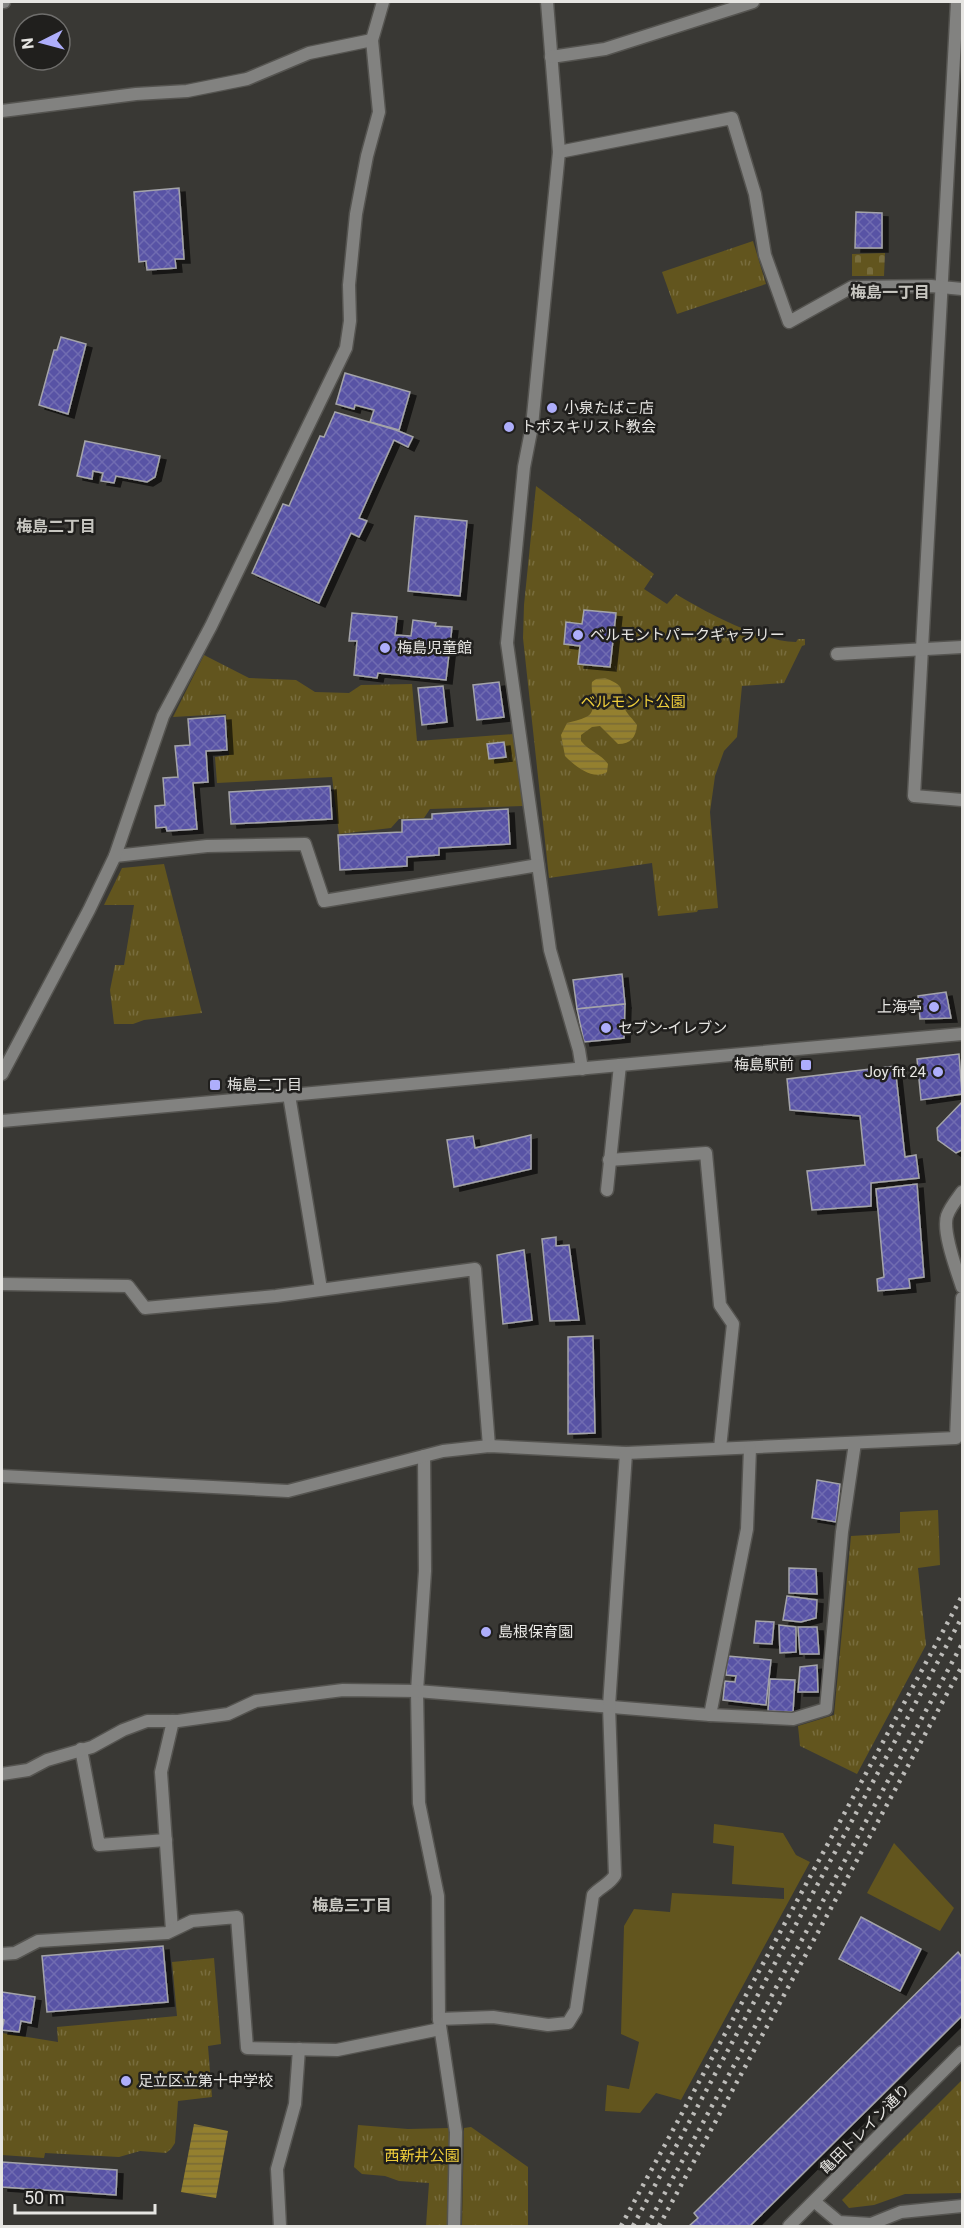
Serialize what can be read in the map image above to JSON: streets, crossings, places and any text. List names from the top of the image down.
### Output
{
  "streets": {
    "street": ["亀田トレイン通り"]
  },
  "districts": ["梅島一丁目", "梅島二丁目", "梅島三丁目"],
  "parks": ["ベルモント公園", "西新井公園"],
  "places": {
    "other": [
      "小泉たばこ店",
      "トポスキリスト教会",
      "ベルモントパークギャラリー",
      "梅島児童館",
      "上海亭",
      "セブン-イレブン",
      "Joy fit 24",
      "島根保育園",
      "足立区立第十中学校"
    ],
    "transit": ["梅島駅前", "梅島二丁目"]
  },
  "scale_bar": "50 m",
  "north": "left"
}
